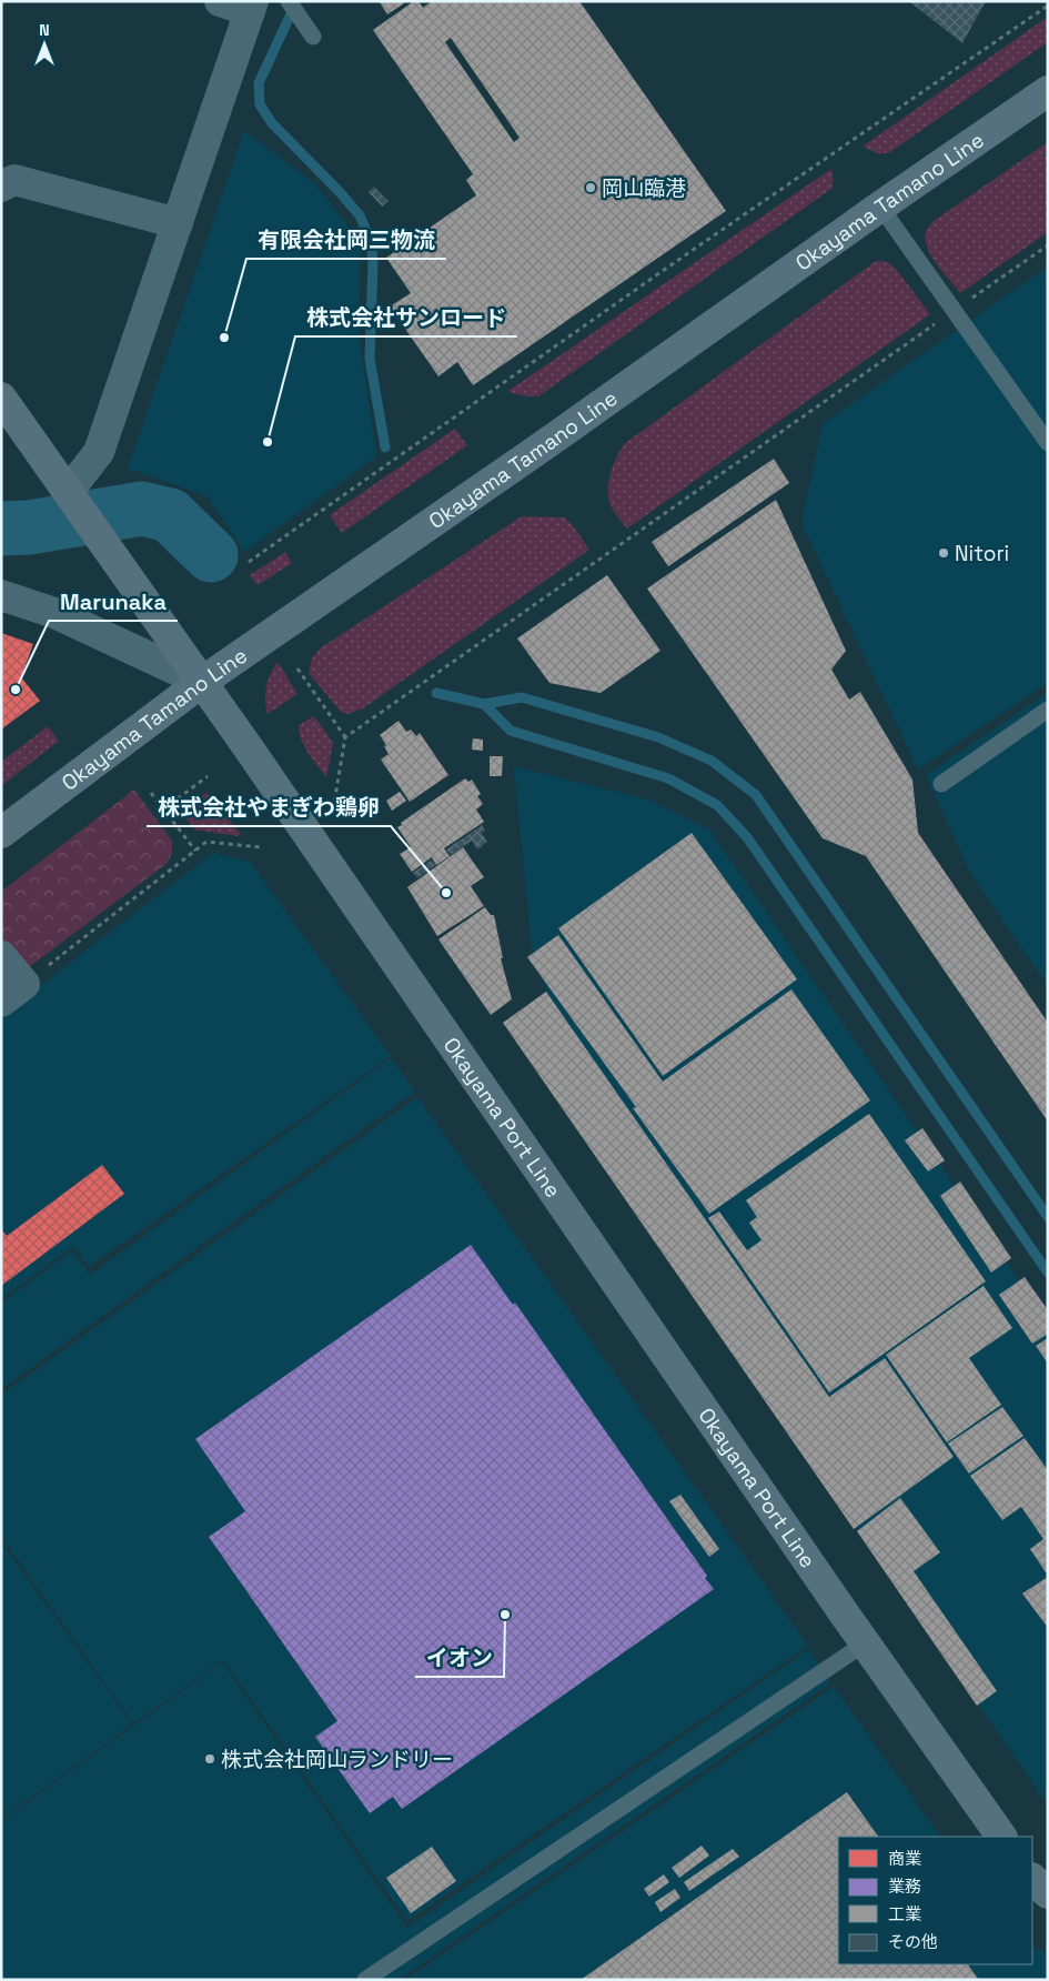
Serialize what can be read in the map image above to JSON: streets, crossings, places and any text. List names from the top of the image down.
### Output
{
  "streets": {
    "main road": ["Okayama Tamano Line", "Okayama Port Line"]
  },
  "crossings": [
    ["Okayama Tamano Line", "Okayama Port Line"]
  ],
  "places": [
    "岡山臨港",
    "有限会社岡三物流",
    "株式会社サンロード",
    "Nitori",
    "Marunaka",
    "株式会社やまぎわ鶏卵",
    "イオン",
    "株式会社岡山ランドリー"
  ],
  "legend": [
    "商業",
    "業務",
    "工業",
    "その他"
  ],
  "north": "top"
}
